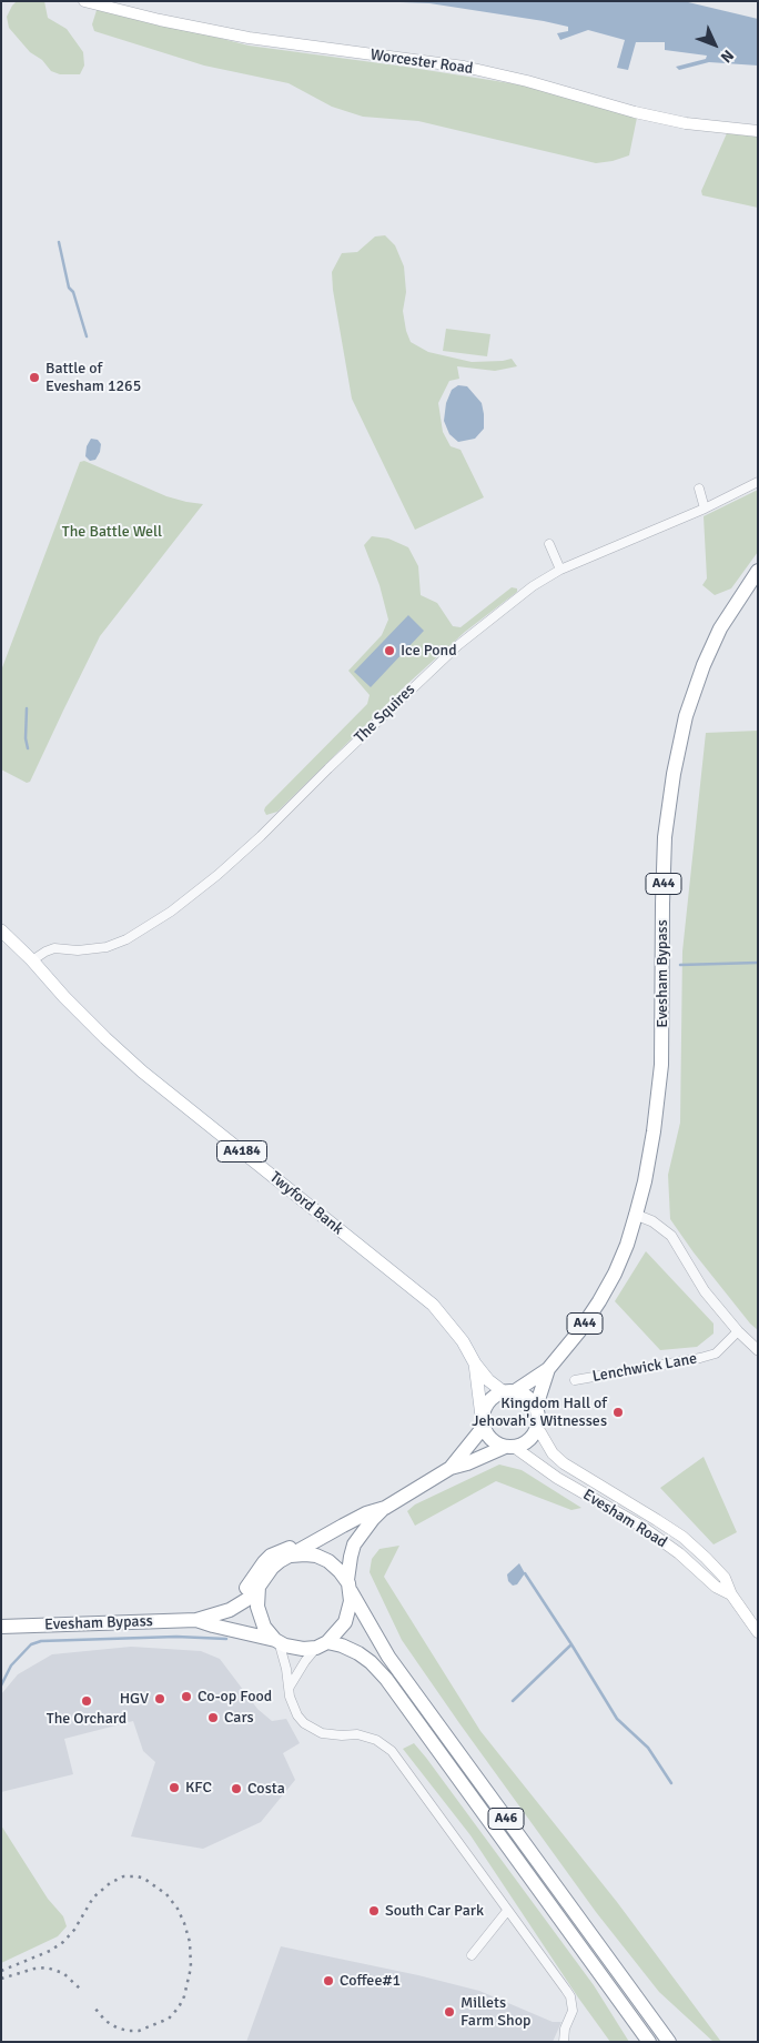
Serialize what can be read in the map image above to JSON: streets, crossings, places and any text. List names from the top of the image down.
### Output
{
  "streets": {
    "highway": ["A44", "Evesham Bypass", "A46"],
    "main road": [
      "Worcester Road",
      "A4184",
      "Twyford Bank",
      "Evesham Road"
    ],
    "street": ["The Squires", "Lenchwick Lane"]
  },
  "crossings": [
    ["The Squires", "Twyford Bank"],
    ["Evesham Bypass", "Twyford Bank"],
    ["Evesham Bypass", "Evesham Road"],
    ["Evesham Bypass", "A46"],
    ["Twyford Bank", "Evesham Road"]
  ],
  "parks": ["The Battle Well"],
  "places": [
    "Battle of Evesham 1265",
    "Ice Pond",
    "Kingdom Hall of Jehovah's Witnesses",
    "Co-op Food",
    "HGV",
    "The Orchard",
    "Cars",
    "KFC",
    "Costa",
    "South Car Park",
    "Coffee#1",
    "Millets Farm Shop"
  ],
  "north": "bottom right"
}
